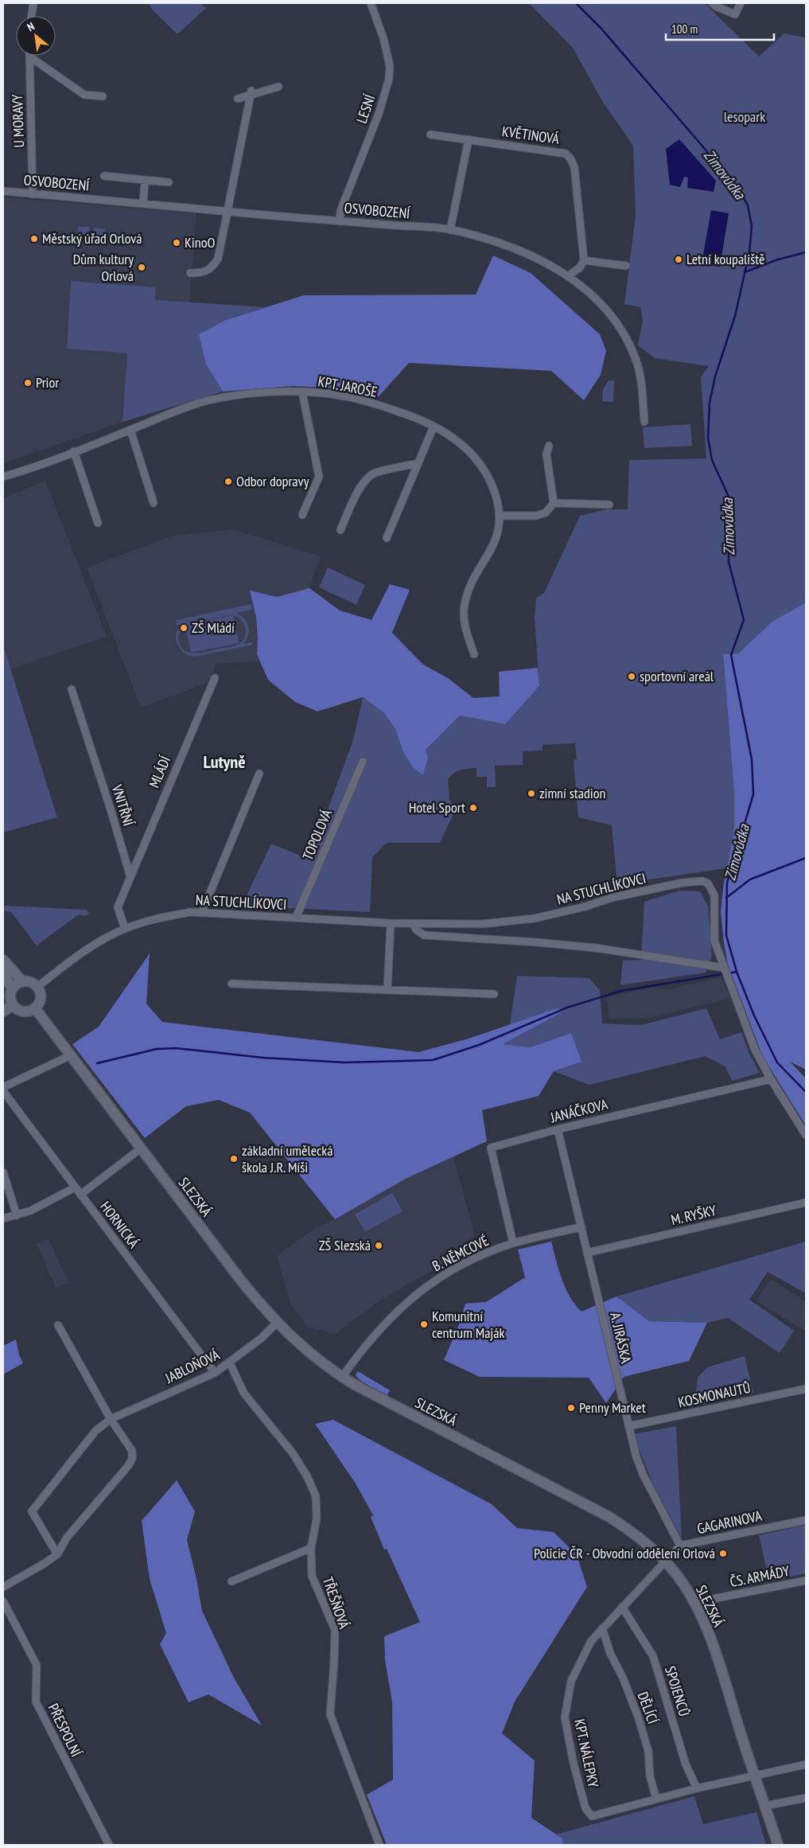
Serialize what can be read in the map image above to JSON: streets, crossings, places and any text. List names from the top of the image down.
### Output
{
  "streets": {
    "street": [
      "LESNÍ",
      "U MORAVY",
      "KVĚTINOVÁ",
      "OSVOBOZENÍ",
      "KPT. JAROŠE",
      "MLÁDÍ",
      "VNITŘNÍ",
      "TOPOLOVÁ",
      "NA STUCHLÍKOVCI",
      "JANÁČKOVA",
      "SLEZSKÁ",
      "M. RYŠKY",
      "HORNICKÁ",
      "B. NĚMCOVÉ",
      "A. JIRÁSKA",
      "JABLOŇOVÁ",
      "KOSMONAUTŮ",
      "GAGARINOVA",
      "ČS. ARMÁDY",
      "TŘEŠŇOVÁ",
      "SPOJENCŮ",
      "DĚLÍCÍ",
      "PŘESPOLNÍ",
      "KPT. NÁLEPKY"
    ]
  },
  "crossings": [
    ["LESNÍ", "OSVOBOZENÍ"],
    ["U MORAVY", "OSVOBOZENÍ"],
    ["MLÁDÍ", "VNITŘNÍ"],
    ["TOPOLOVÁ", "NA STUCHLÍKOVCI"],
    ["NA STUCHLÍKOVCI", "JANÁČKOVA"],
    ["NA STUCHLÍKOVCI", "SLEZSKÁ"],
    ["JANÁČKOVA", "B. NĚMCOVÉ"],
    ["JANÁČKOVA", "A. JIRÁSKA"],
    ["SLEZSKÁ", "B. NĚMCOVÉ"],
    ["SLEZSKÁ", "JABLOŇOVÁ"],
    ["SLEZSKÁ", "GAGARINOVA"],
    ["SLEZSKÁ", "ČS. ARMÁDY"],
    ["SLEZSKÁ", "KPT. NÁLEPKY"],
    ["M. RYŠKY", "A. JIRÁSKA"],
    ["HORNICKÁ", "JABLOŇOVÁ"],
    ["B. NĚMCOVÉ", "A. JIRÁSKA"],
    ["A. JIRÁSKA", "KOSMONAUTŮ"],
    ["A. JIRÁSKA", "GAGARINOVA"],
    ["JABLOŇOVÁ", "TŘEŠŇOVÁ"],
    ["GAGARINOVA", "KPT. NÁLEPKY"],
    ["SPOJENCŮ", "KPT. NÁLEPKY"],
    ["DĚLÍCÍ", "KPT. NÁLEPKY"]
  ],
  "districts": ["Lutyně"],
  "water": ["Zimovůdka"],
  "parks": ["lesopark"],
  "places": [
    "Městský úřad Orlová",
    "KinoO",
    "Letní koupaliště",
    "Dům kultury Orlová",
    "Prior",
    "Odbor dopravy",
    "ZŠ Mládí",
    "sportovní areál",
    "zimní stadion",
    "Hotel Sport",
    "základní umělecká škola J.R. Míši",
    "ZŠ Slezská",
    "Komunitní centrum Maják",
    "Penny Market",
    "Policie ČR - Obvodní oddělení Orlová"
  ],
  "scale_bar": "100 m",
  "north": "top left"
}
